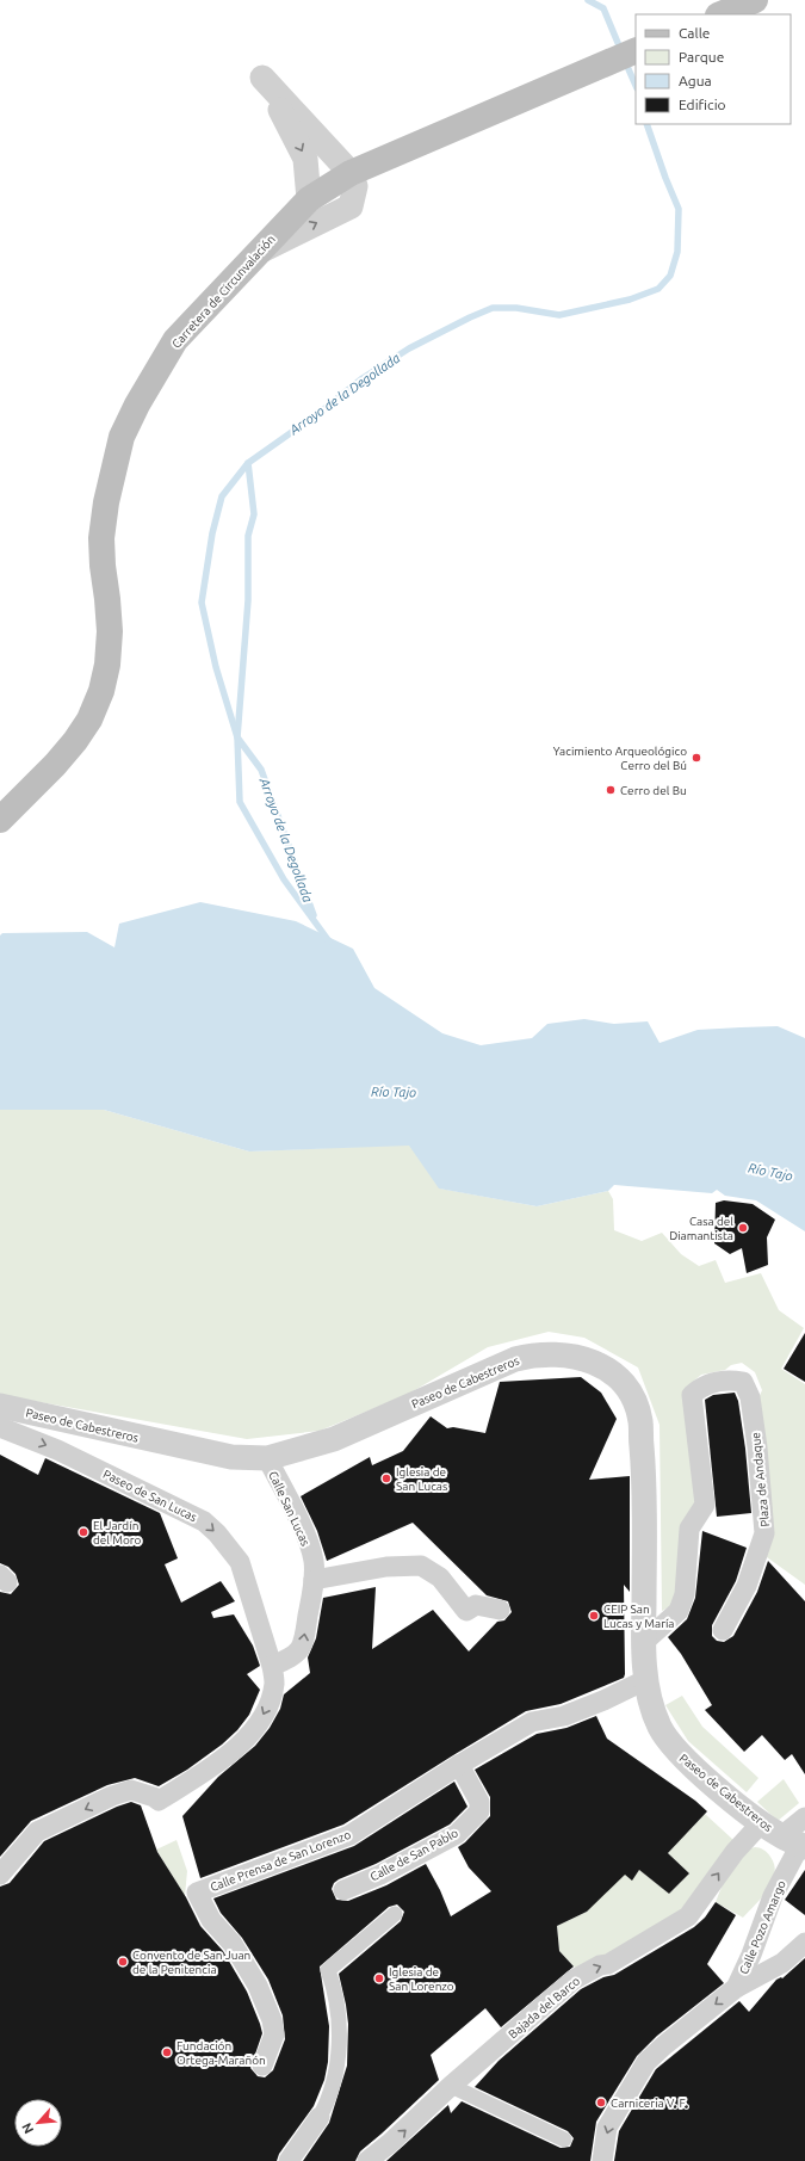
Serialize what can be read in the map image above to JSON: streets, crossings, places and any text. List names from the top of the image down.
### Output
{
  "streets": {
    "main road": ["Carretera de Circunvalación"],
    "street": [
      "Paseo de Cabestreros",
      "Plaza de Andaque",
      "Paseo de San Lucas",
      "Calle San Lucas",
      "Calle de San Pablo",
      "Calle Prensa de San Lorenzo",
      "Calle Pozo Amargo",
      "Bajada del Barco"
    ]
  },
  "crossings": [
    ["Paseo de Cabestreros", "Plaza de Andaque"],
    ["Paseo de Cabestreros", "Calle San Lucas"],
    ["Paseo de Cabestreros", "Calle Pozo Amargo"],
    ["Paseo de Cabestreros", "Bajada del Barco"],
    ["Paseo de San Lucas", "Calle San Lucas"],
    ["Calle de San Pablo", "Calle Prensa de San Lorenzo"]
  ],
  "one_way": [
    "Paseo de San Lucas",
    "Calle San Lucas",
    "Calle Pozo Amargo",
    "Bajada del Barco"
  ],
  "water": ["Arroyo de la Degollada", "Río Tajo"],
  "places": [
    "Yacimiento Arqueológico Cerro del Bú",
    "Cerro del Bu",
    "Casa del Diamantista",
    "Iglesia de San Lucas",
    "El Jardín del Moro",
    "CEIP San Lucas y María",
    "Convento de San Juan de la Penitencia",
    "Iglesia de San Lorenzo",
    "Fundación Ortega-Marañón",
    "Carniceria V. F."
  ],
  "legend": [
    "Calle",
    "Parque",
    "Agua",
    "Edificio"
  ],
  "north": "bottom left"
}
